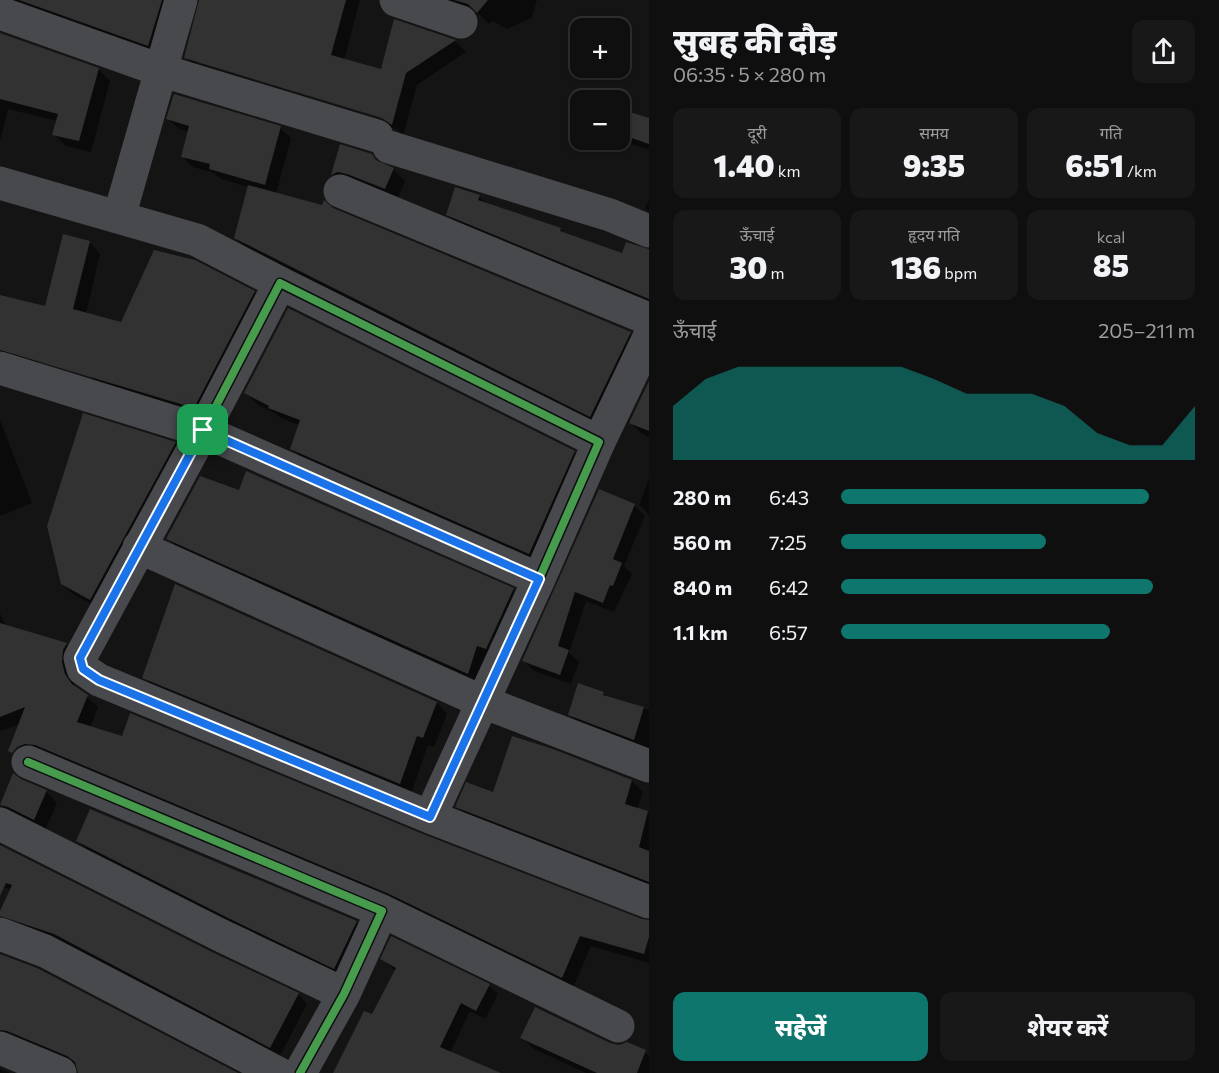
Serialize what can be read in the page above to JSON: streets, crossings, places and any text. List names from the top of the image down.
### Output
{
  "page": {
    "heading": ["सुबह की दौड़", "06:35 · 5 × 280 m"],
    "map_buttons": ["+", "−"],
    "stats": [
      ["दूरी", "1.40 km"],
      ["समय", "9:35"],
      ["गति", "6:51 /km"],
      ["ऊँचाई", "30 m"],
      ["हृदय गति", "136 bpm"],
      ["kcal", "85"]
    ],
    "chart": ["ऊँचाई", "205–211 m"],
    "list": [
      {
        "name": "280 m",
        "note": "6:43"
      },
      {
        "name": "560 m",
        "note": "7:25"
      },
      {
        "name": "840 m",
        "note": "6:42"
      },
      {
        "name": "1.1 km",
        "note": "6:57"
      }
    ],
    "buttons": ["सहेजें", "शेयर करें"]
  }
}
